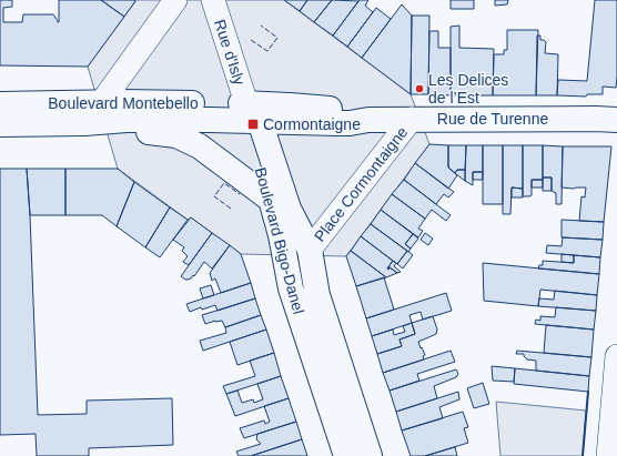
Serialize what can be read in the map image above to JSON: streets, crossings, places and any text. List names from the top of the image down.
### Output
{
  "streets": {
    "main road": ["Boulevard Montebello", "Rue de Turenne", "Boulevard Bigo-Danel"],
    "street": ["Rue d'Isly", "Place Cormontaigne"]
  },
  "crossings": [
    ["Rue d'Isly", "Boulevard Montebello"],
    ["Rue d'Isly", "Rue de Turenne"],
    ["Rue d'Isly", "Boulevard Bigo-Danel"],
    ["Boulevard Montebello", "Rue de Turenne"],
    ["Boulevard Montebello", "Boulevard Bigo-Danel"],
    ["Rue de Turenne", "Place Cormontaigne"],
    ["Rue de Turenne", "Boulevard Bigo-Danel"],
    ["Place Cormontaigne", "Boulevard Bigo-Danel"]
  ],
  "places": {
    "other": ["Les Delices de l’Est"],
    "transit": ["Cormontaigne"]
  }
}
